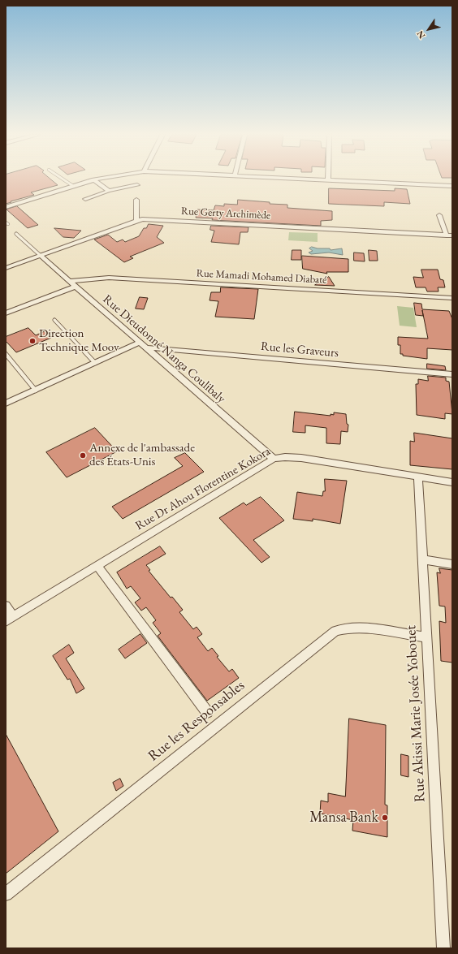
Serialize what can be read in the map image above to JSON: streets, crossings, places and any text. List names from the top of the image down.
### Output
{
  "streets": {
    "street": [
      "Rue Gerty Archimède",
      "Rue Mamadi Mohamed Diabaté",
      "Rue Dieudonné Nanga Coulibaly",
      "Rue les Graveurs",
      "Rue Dr Ahou Florentine Kokora",
      "Rue Akissi Marie Josée Yobouet",
      "Rue les Responsables"
    ]
  },
  "crossings": [
    ["Rue Gerty Archimède", "Rue Dieudonné Nanga Coulibaly"],
    ["Rue Mamadi Mohamed Diabaté", "Rue Dieudonné Nanga Coulibaly"],
    ["Rue Dieudonné Nanga Coulibaly", "Rue les Graveurs"],
    ["Rue Dieudonné Nanga Coulibaly", "Rue Dr Ahou Florentine Kokora"],
    ["Rue Dr Ahou Florentine Kokora", "Rue Akissi Marie Josée Yobouet"],
    ["Rue Akissi Marie Josée Yobouet", "Rue les Responsables"]
  ],
  "places": ["Direction Technique Moov", "Annexe de l'ambassade des États-Unis", "Mansa Bank"],
  "north": "bottom left"
}
